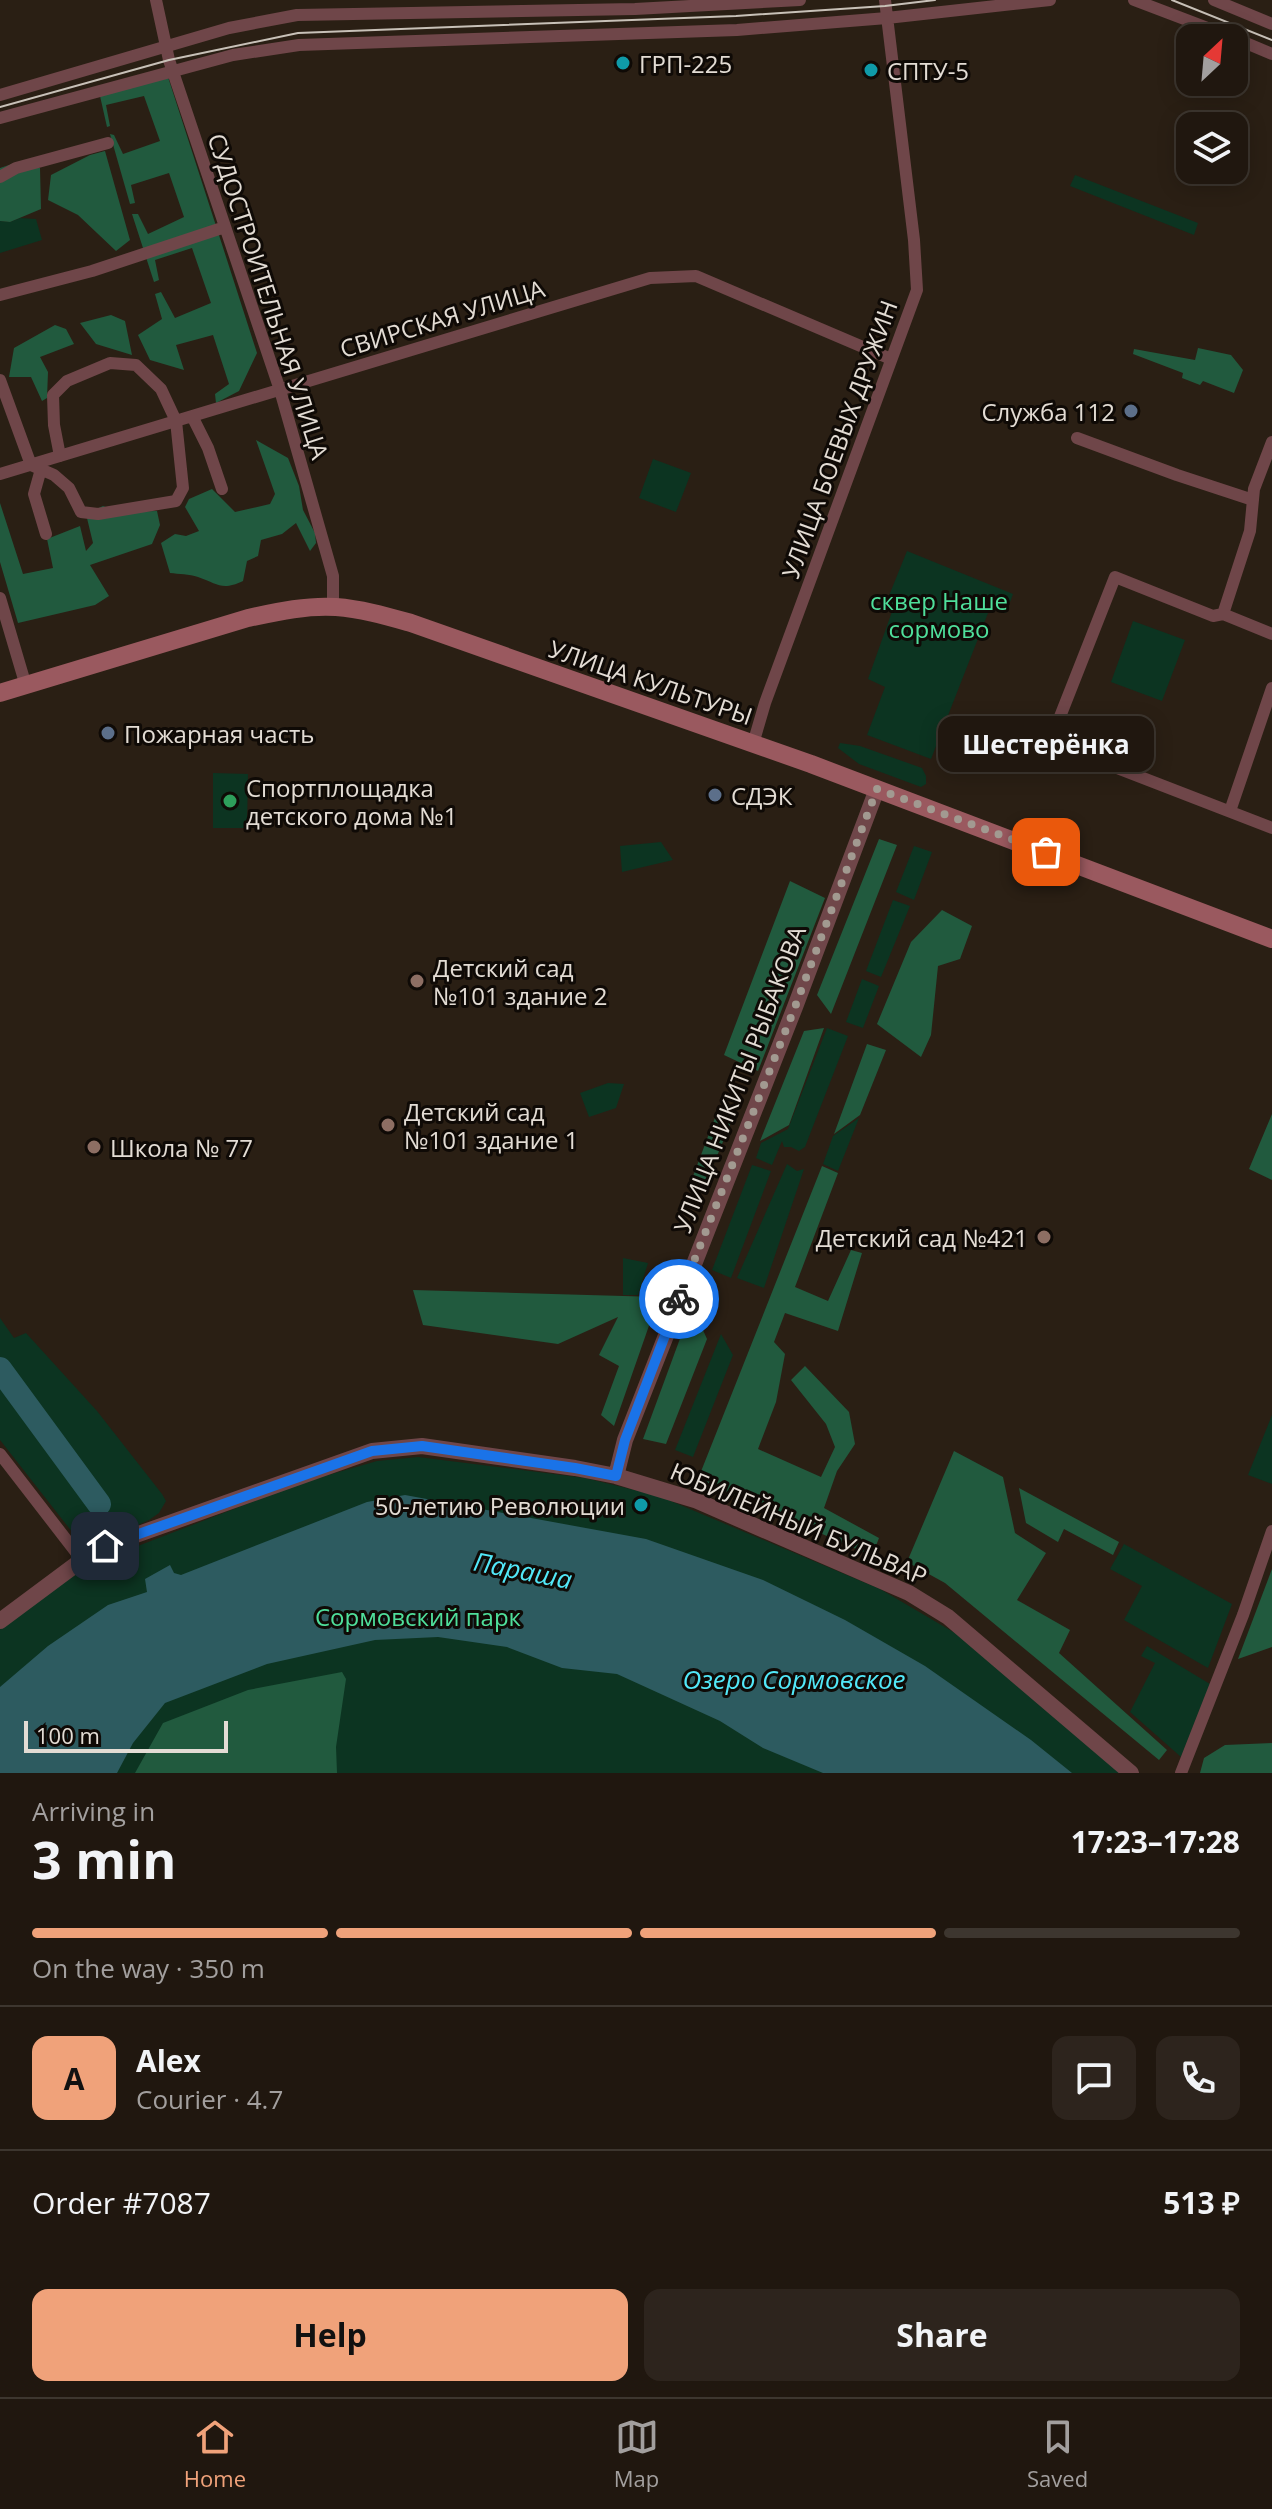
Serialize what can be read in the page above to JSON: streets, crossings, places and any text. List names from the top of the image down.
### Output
{
  "streets": {
    "main road": ["УЛИЦА КУЛЬТУРЫ"],
    "street": [
      "СУДОСТРОИТЕЛЬНАЯ УЛИЦА",
      "СВИРСКАЯ УЛИЦА",
      "УЛИЦА БОЕВЫХ ДРУЖИН",
      "УЛИЦА НИКИТЫ РЫБАКОВА",
      "ЮБИЛЕЙНЫЙ БУЛЬВАР"
    ]
  },
  "crossings": [
    ["СУДОСТРОИТЕЛЬНАЯ УЛИЦА", "СВИРСКАЯ УЛИЦА"],
    ["СУДОСТРОИТЕЛЬНАЯ УЛИЦА", "УЛИЦА КУЛЬТУРЫ"],
    ["СВИРСКАЯ УЛИЦА", "УЛИЦА БОЕВЫХ ДРУЖИН"],
    ["УЛИЦА БОЕВЫХ ДРУЖИН", "УЛИЦА КУЛЬТУРЫ"],
    ["УЛИЦА КУЛЬТУРЫ", "УЛИЦА НИКИТЫ РЫБАКОВА"],
    ["УЛИЦА НИКИТЫ РЫБАКОВА", "ЮБИЛЕЙНЫЙ БУЛЬВАР"]
  ],
  "water": ["Параша", "Озеро Сормовское"],
  "parks": ["сквер Наше сормово", "Сормовский парк"],
  "places": [
    "ГРП-225",
    "СПТУ-5",
    "Служба 112",
    "Пожарная часть",
    "СДЭК",
    "Спортплощадка детского дома №1",
    "Шестерёнка",
    "Детский сад №101 здание 2",
    "Детский сад №101 здание 1",
    "Школа № 77",
    "Детский сад №421",
    "50-летию Революции"
  ],
  "scale_bar": "100 m",
  "north": "top right",
  "page": {
    "bubble": "Шестерёнка",
    "scale": "100 m",
    "heading": ["3 min", "Arriving in", "17:23–17:28"],
    "panel": [
      "Alex",
      "Courier · 4.7",
      "Order #7087",
      "513 ₽"
    ],
    "bar": "On the way · 350 m",
    "round": "A",
    "buttons": ["Help", "Share"],
    "tabs": ["Home", "Map", "Saved"]
  }
}
